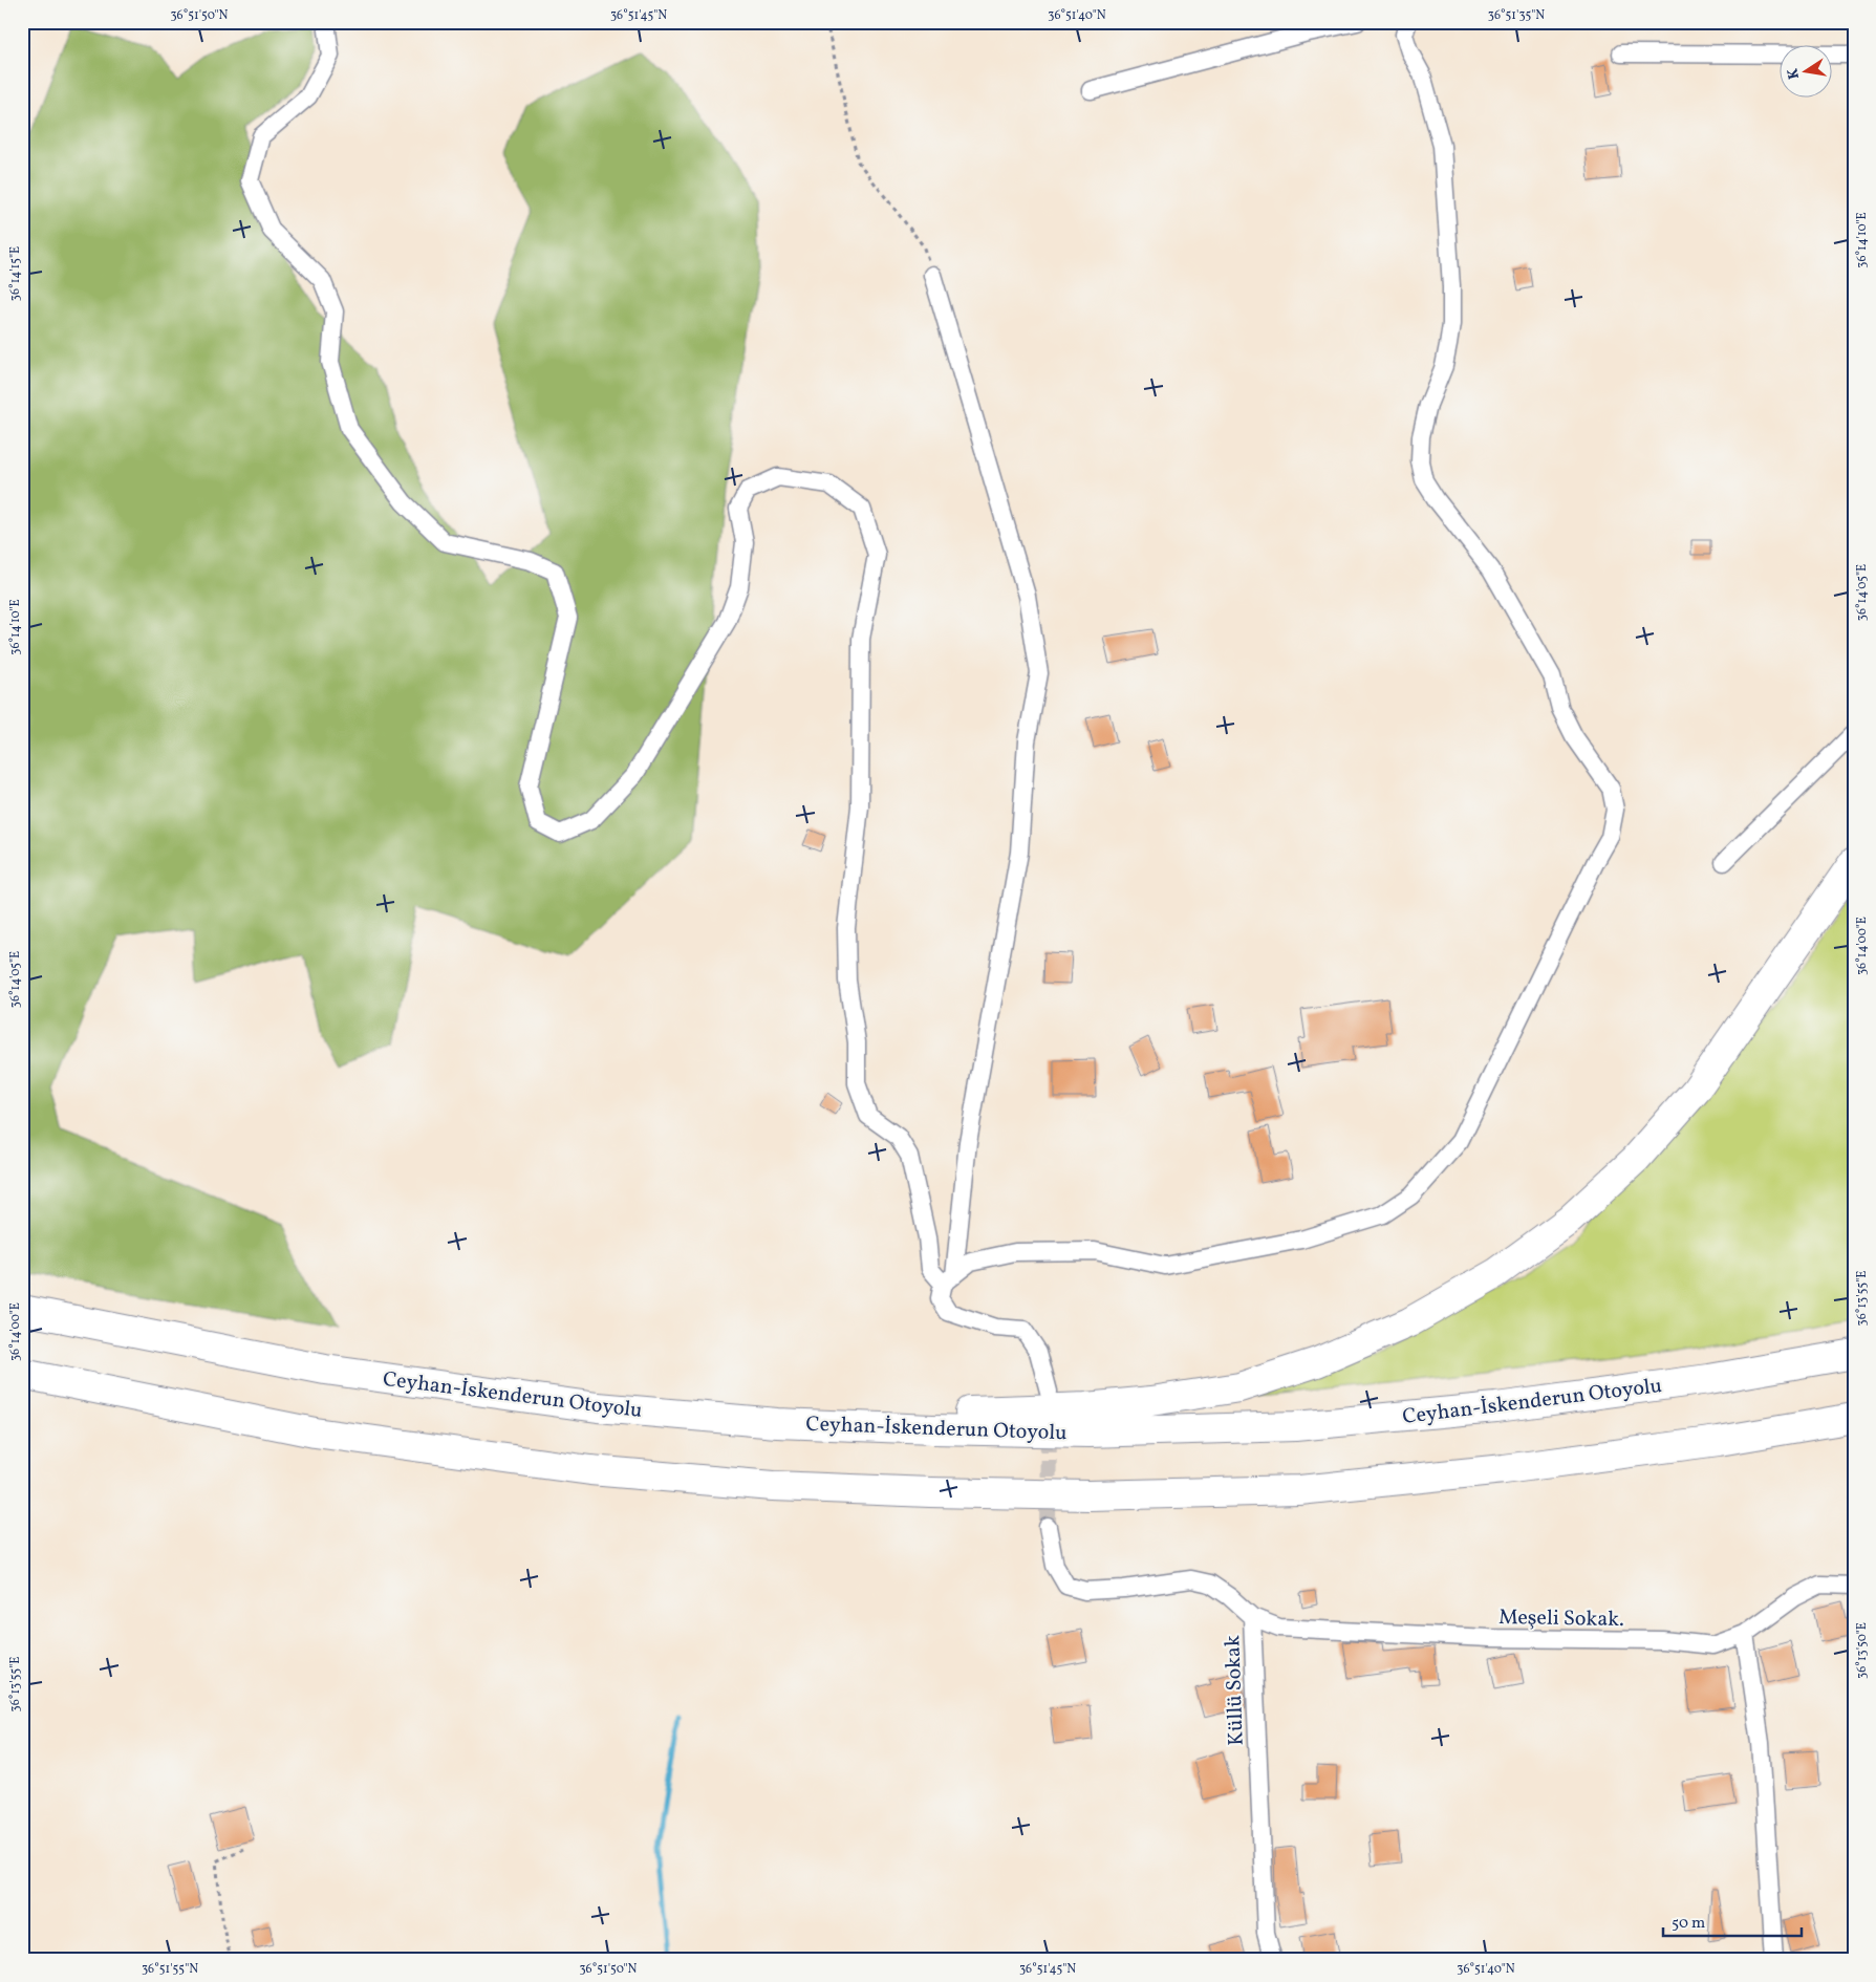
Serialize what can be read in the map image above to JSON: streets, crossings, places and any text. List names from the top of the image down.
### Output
{
  "streets": {
    "highway": ["Ceyhan-İskenderun Otoyolu"],
    "street": ["Meşeli Sokak.", "Küllü Sokak"]
  },
  "crossings": [
    ["Meşeli Sokak.", "Küllü Sokak"]
  ],
  "scale_bar": "50 m",
  "north": "left",
  "coordinates": [
    "36°51'50\"N",
    "36°51'45\"N",
    "36°51'40\"N",
    "36°51'35\"N",
    "36°14'10\"E",
    "36°14'15\"E",
    "36°14'05\"E",
    "36°14'00\"E",
    "36°13'55\"E",
    "36°13'50\"E",
    "36°51'55\"N"
  ]
}
